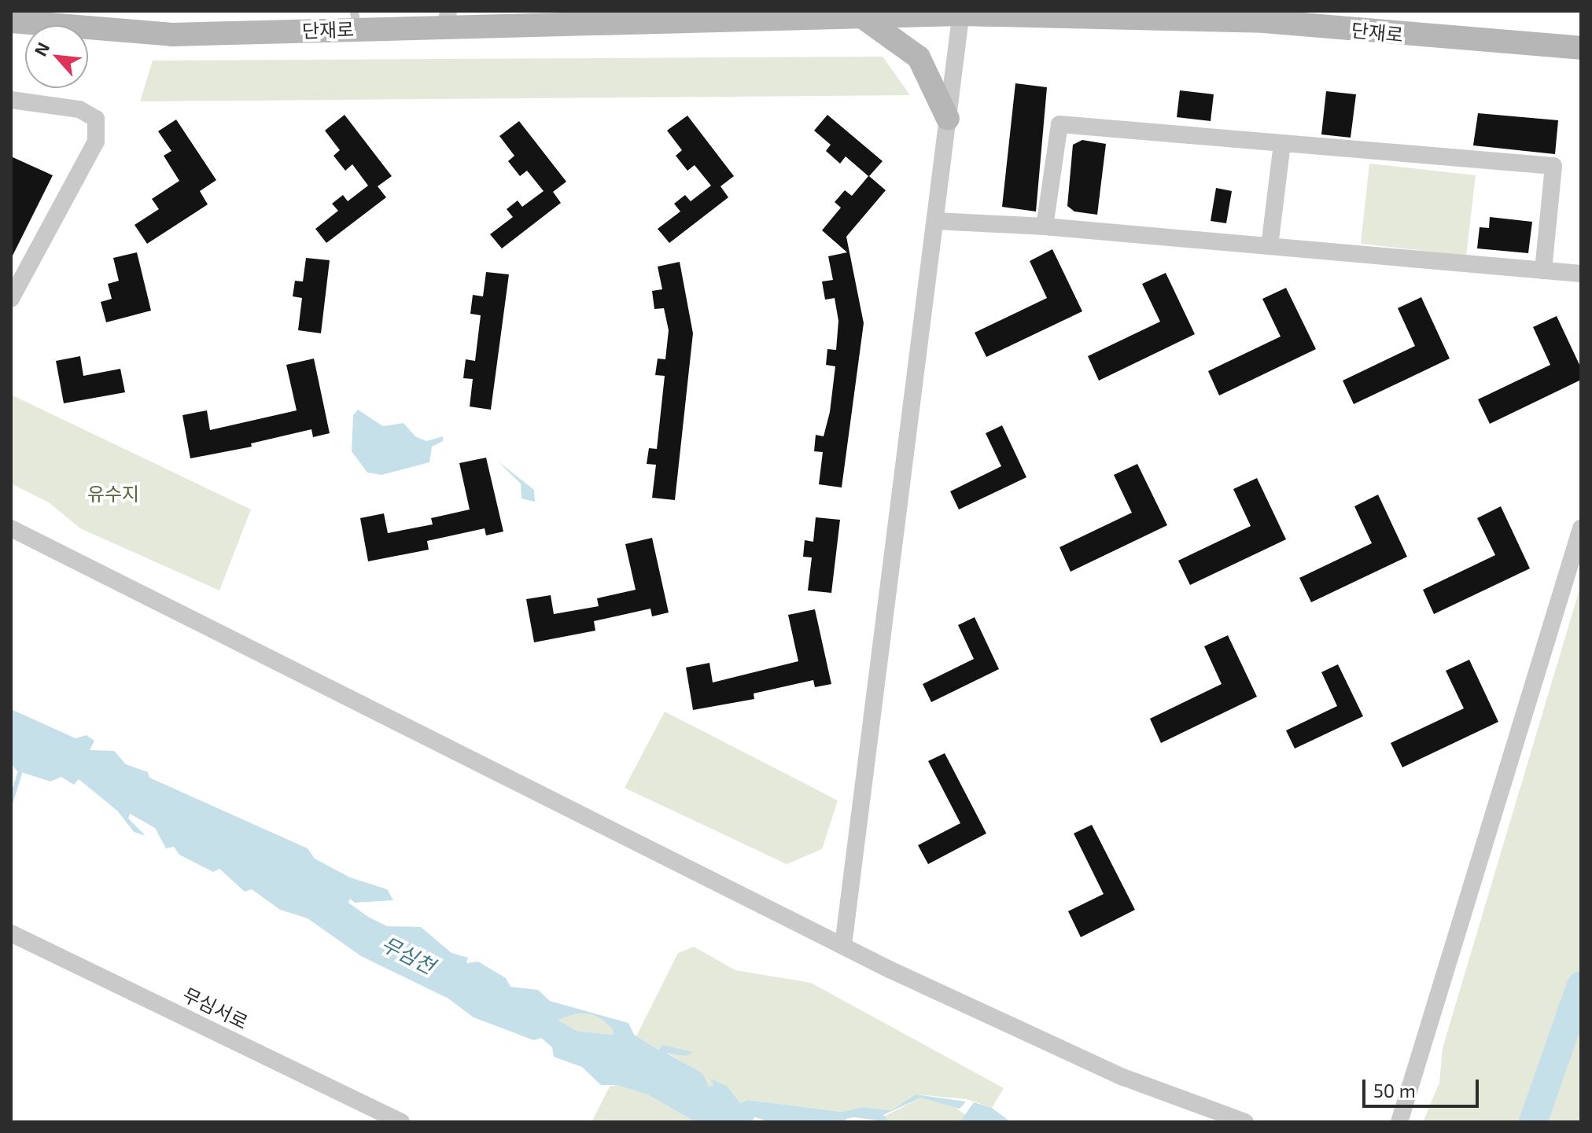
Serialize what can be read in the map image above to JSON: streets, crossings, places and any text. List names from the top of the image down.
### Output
{
  "streets": {
    "street": ["단재로", "무심서로"]
  },
  "water": ["무심천"],
  "parks": ["유수지"],
  "scale_bar": "50 m",
  "north": "top left"
}
